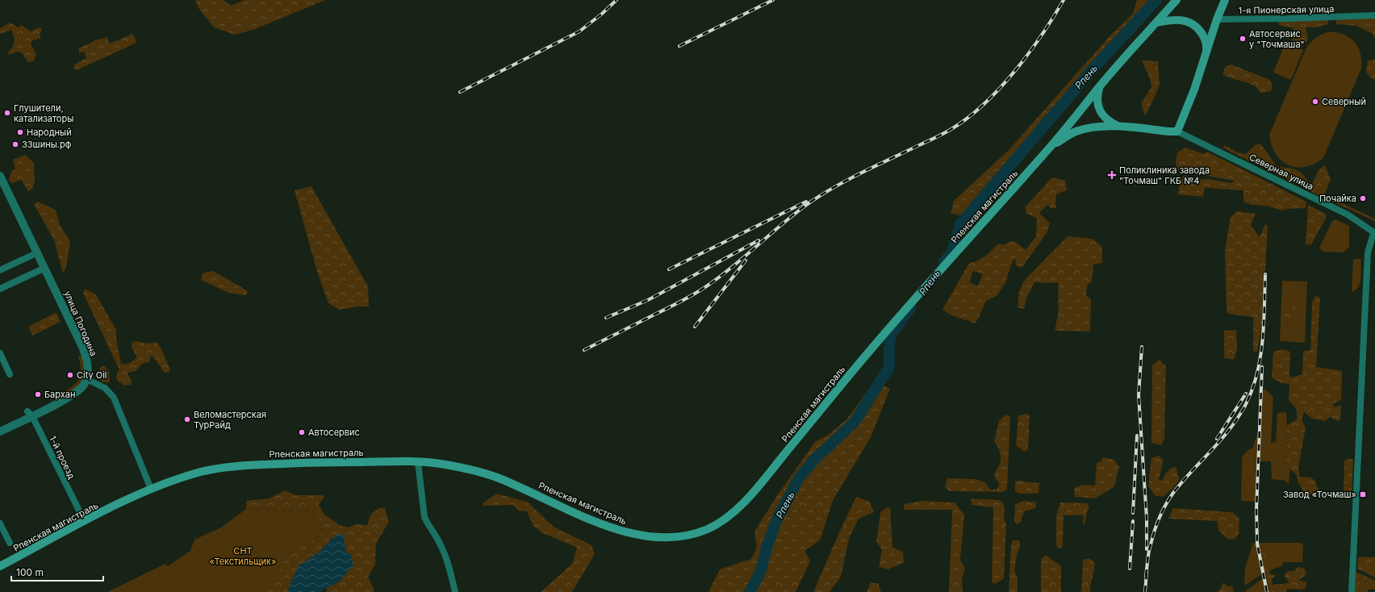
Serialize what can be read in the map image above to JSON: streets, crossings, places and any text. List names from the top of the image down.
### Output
{
  "streets": {
    "main road": ["Рпенская магистраль"],
    "street": [
      "1-я Пионерская улица",
      "Северная улица",
      "улица Погодина",
      "1-й проезд"
    ]
  },
  "crossings": [
    ["Северная улица", "Рпенская магистраль"]
  ],
  "water": ["Рпень"],
  "parks": ["СНТ «Текстильщик»"],
  "places": {
    "other": [
      "Автосервис у \"Точмаша\"",
      "Северный",
      "Глушители, катализаторы",
      "Народный",
      "33шины.рф",
      "Почайка",
      "City Oil",
      "Бархан",
      "Веломастерская ТурРайд",
      "Автосервис"
    ],
    "health": ["Поликлиника завода \"Точмаш\" ГКБ №4"],
    "transit": ["Завод «Точмаш»"]
  },
  "scale_bar": "100 m"
}
